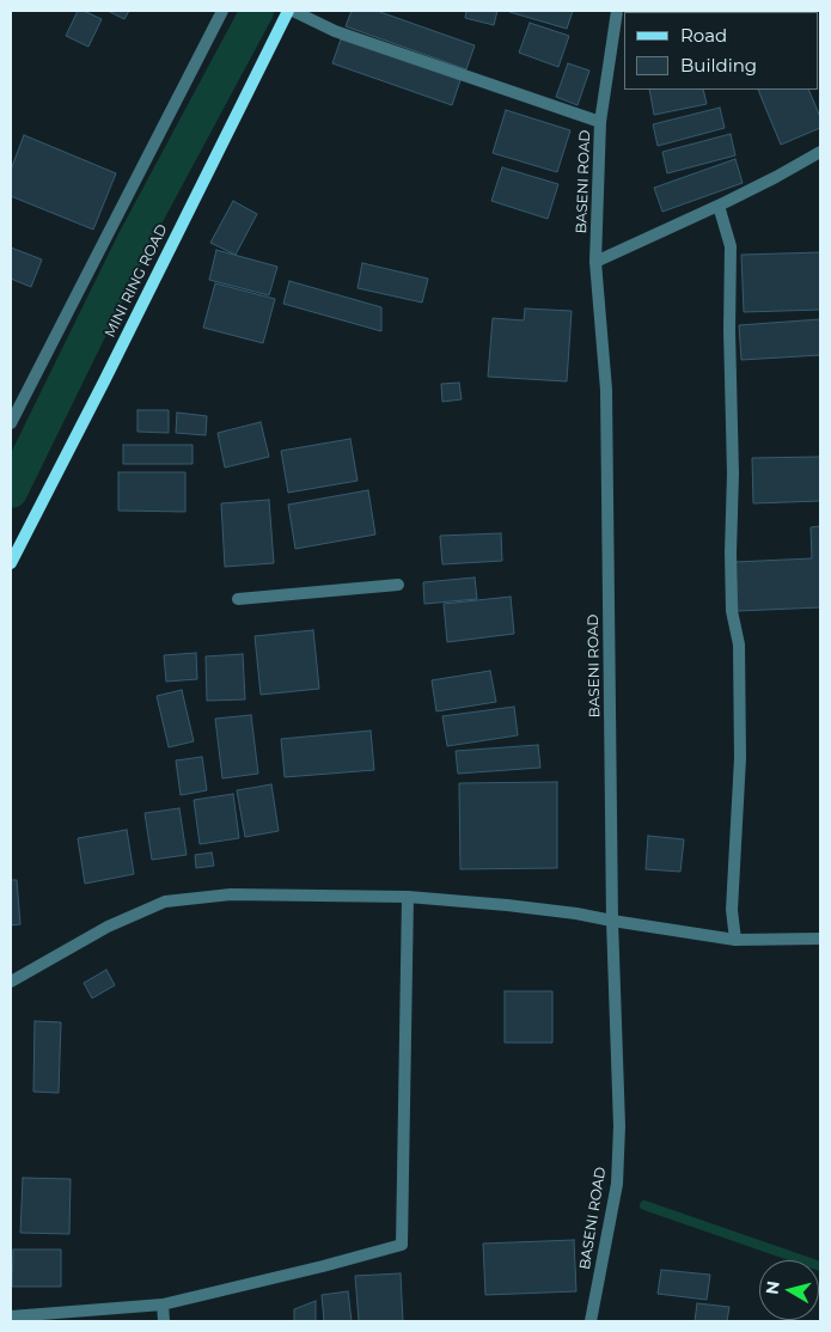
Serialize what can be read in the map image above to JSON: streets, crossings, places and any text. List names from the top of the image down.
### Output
{
  "streets": {
    "main road": ["MINI RING ROAD"],
    "street": ["BASENI ROAD"]
  },
  "legend": ["Road", "Building"],
  "north": "left"
}
